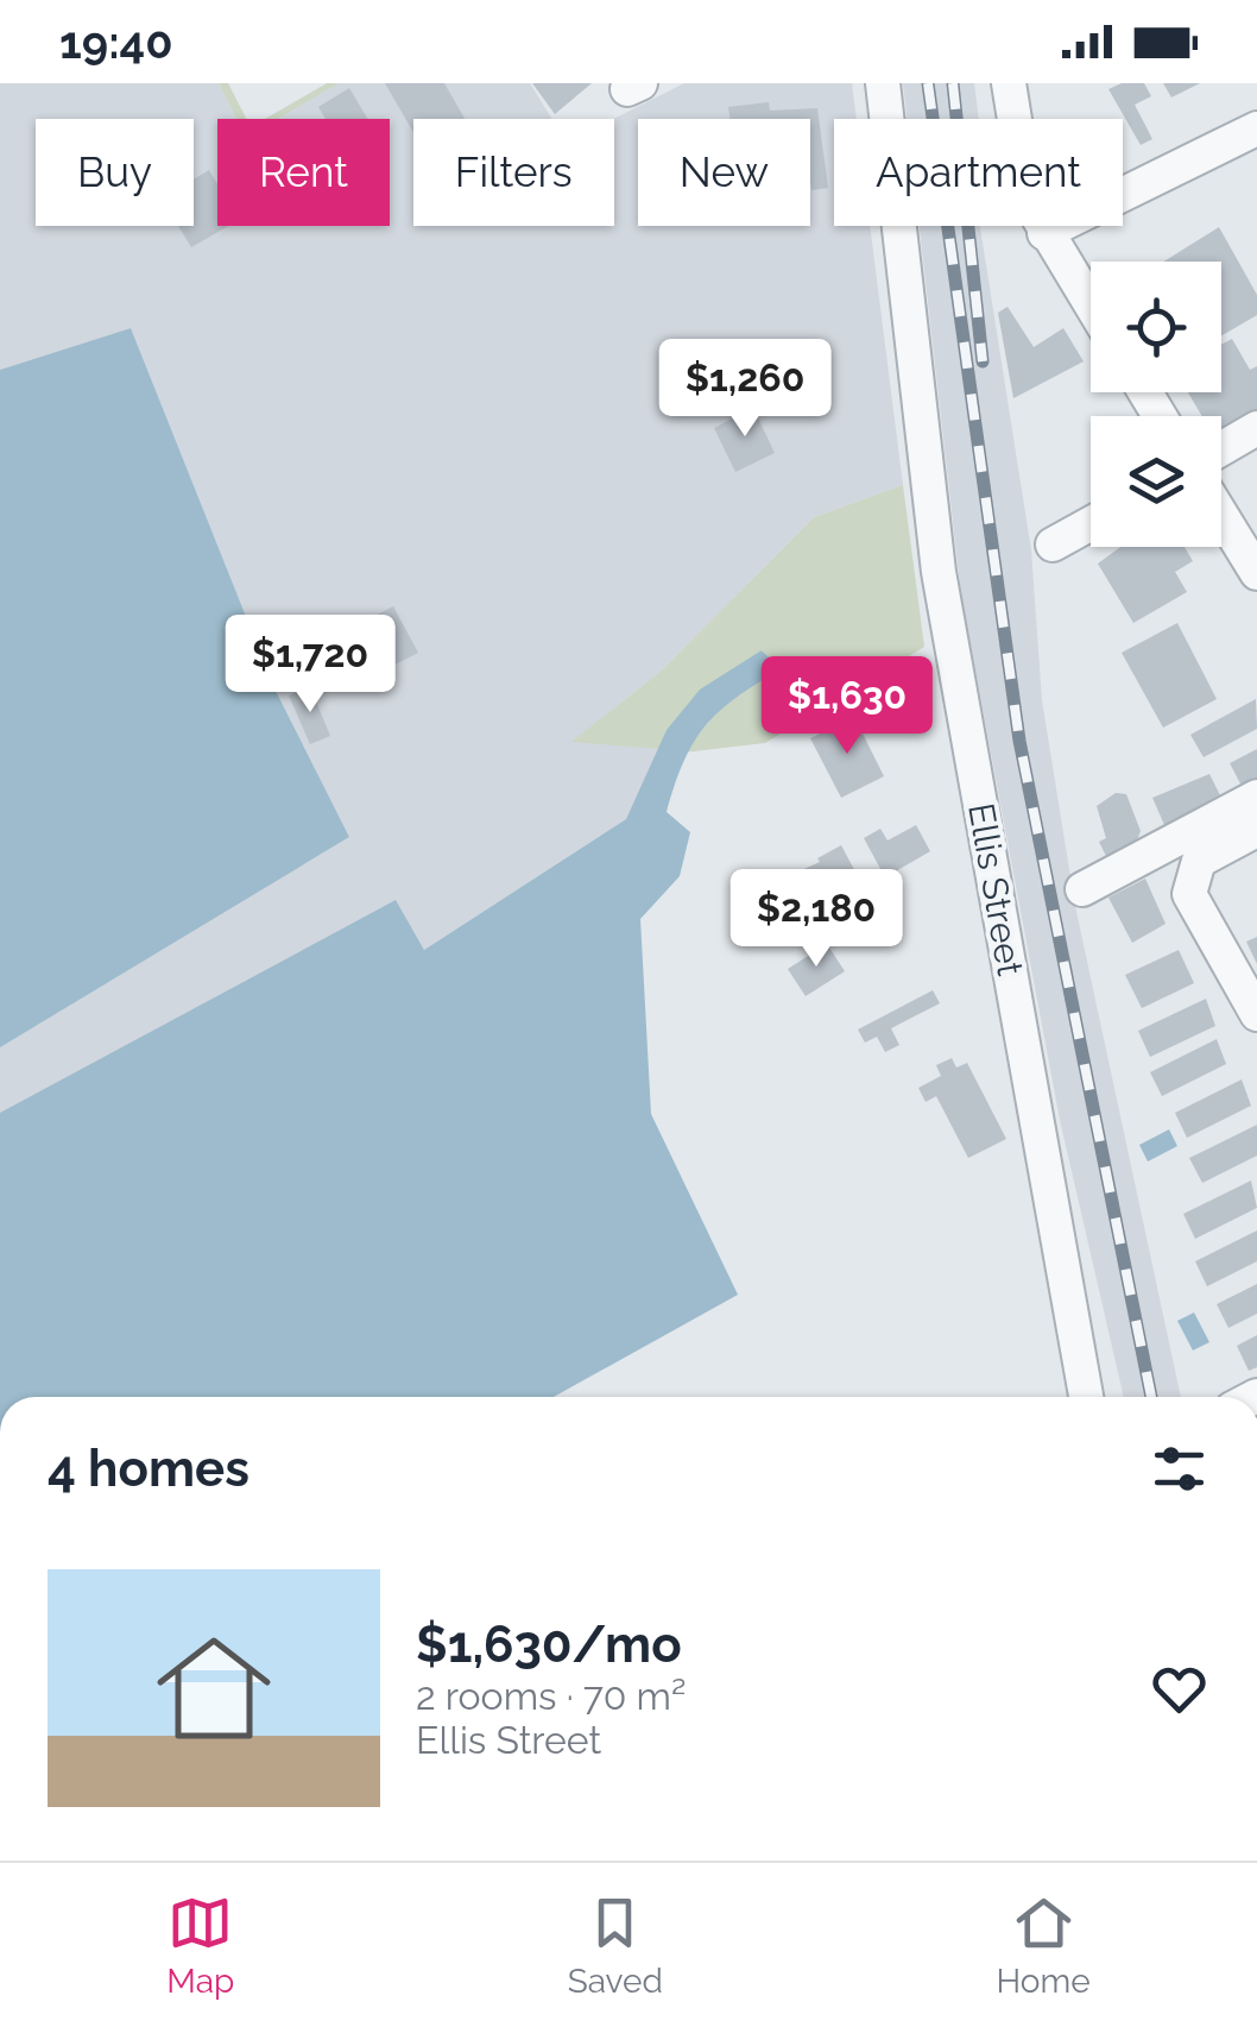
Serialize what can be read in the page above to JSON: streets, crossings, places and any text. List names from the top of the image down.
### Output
{
  "streets": {
    "street": ["Ellis Street"]
  },
  "page": {
    "status": "19:40",
    "chip": [
      "Buy",
      "Rent",
      "Filters",
      "New",
      "Apartment"
    ],
    "price": [
      "$1,260",
      "$1,720",
      "$1,630",
      "$2,180"
    ],
    "heading": "4 homes",
    "list": [
      {
        "name": "$1,630/mo",
        "note": "2 rooms · 70 m² · Ellis Street"
      }
    ],
    "tabs": ["Map", "Saved", "Home"]
  }
}
